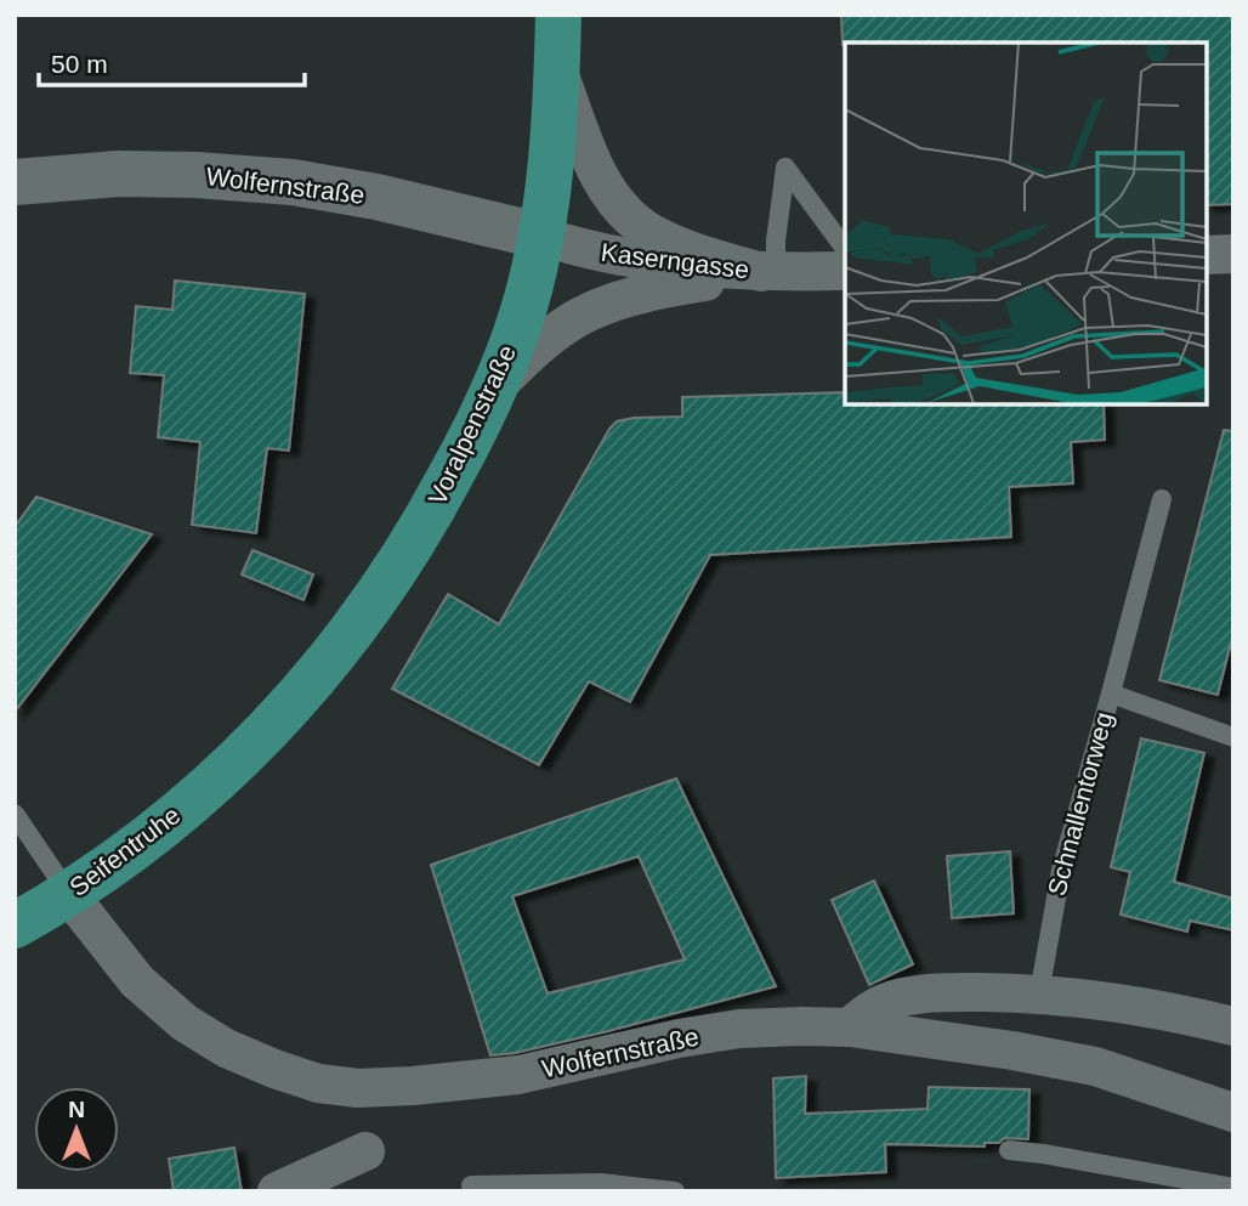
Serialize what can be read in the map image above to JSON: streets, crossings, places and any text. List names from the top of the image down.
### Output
{
  "streets": {
    "main road": ["Wolfernstraße", "Voralpenstraße", "Seifentruhe"],
    "street": ["Kaserngasse"],
    "lane": ["Schnallentorweg"]
  },
  "crossings": [
    ["Wolfernstraße", "Kaserngasse"],
    ["Wolfernstraße", "Voralpenstraße"],
    ["Wolfernstraße", "Seifentruhe"],
    ["Kaserngasse", "Voralpenstraße"],
    ["Voralpenstraße", "Seifentruhe"]
  ],
  "scale_bar": "50 m",
  "north": "top"
}
